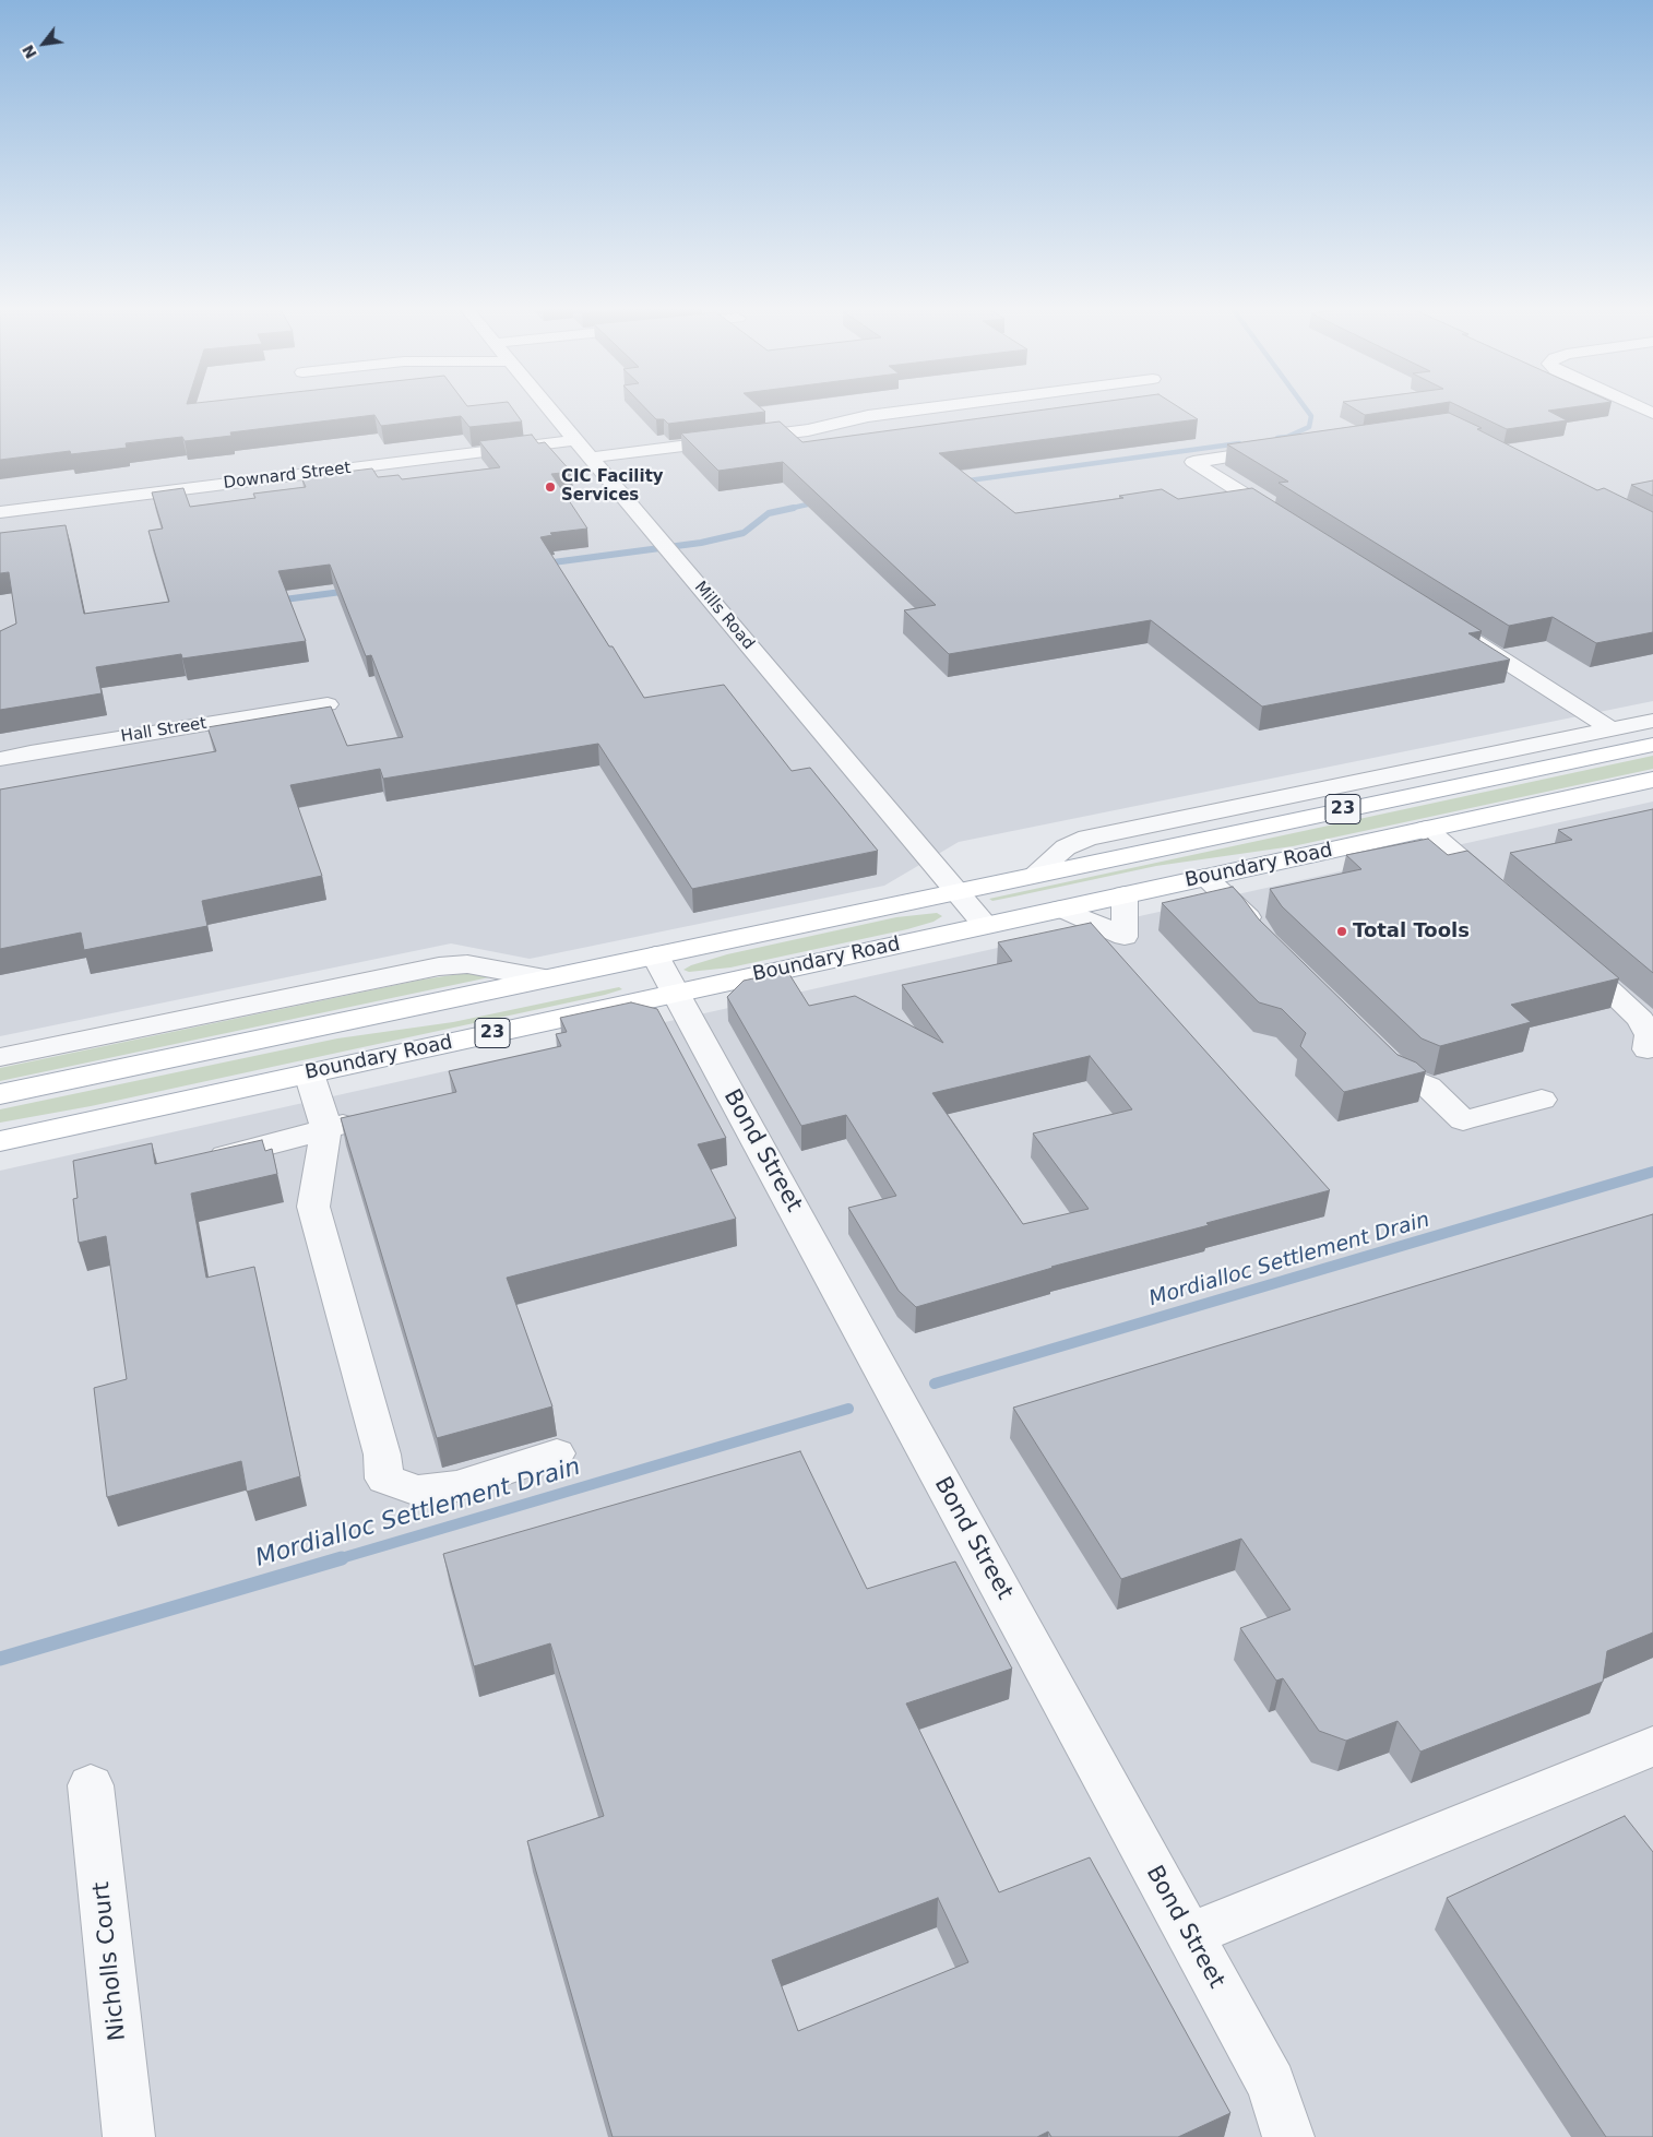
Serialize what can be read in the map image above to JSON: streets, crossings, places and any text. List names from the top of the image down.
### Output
{
  "streets": {
    "main road": ["23", "Boundary Road"],
    "street": [
      "Downard Street",
      "Mills Road",
      "Hall Street",
      "Bond Street",
      "Nicholls Court"
    ]
  },
  "crossings": [
    ["Downard Street", "Mills Road"],
    ["Mills Road", "Boundary Road"],
    ["Boundary Road", "Bond Street"]
  ],
  "water": ["Mordialloc Settlement Drain"],
  "places": ["CIC Facility Services", "Total Tools"],
  "north": "bottom left"
}
